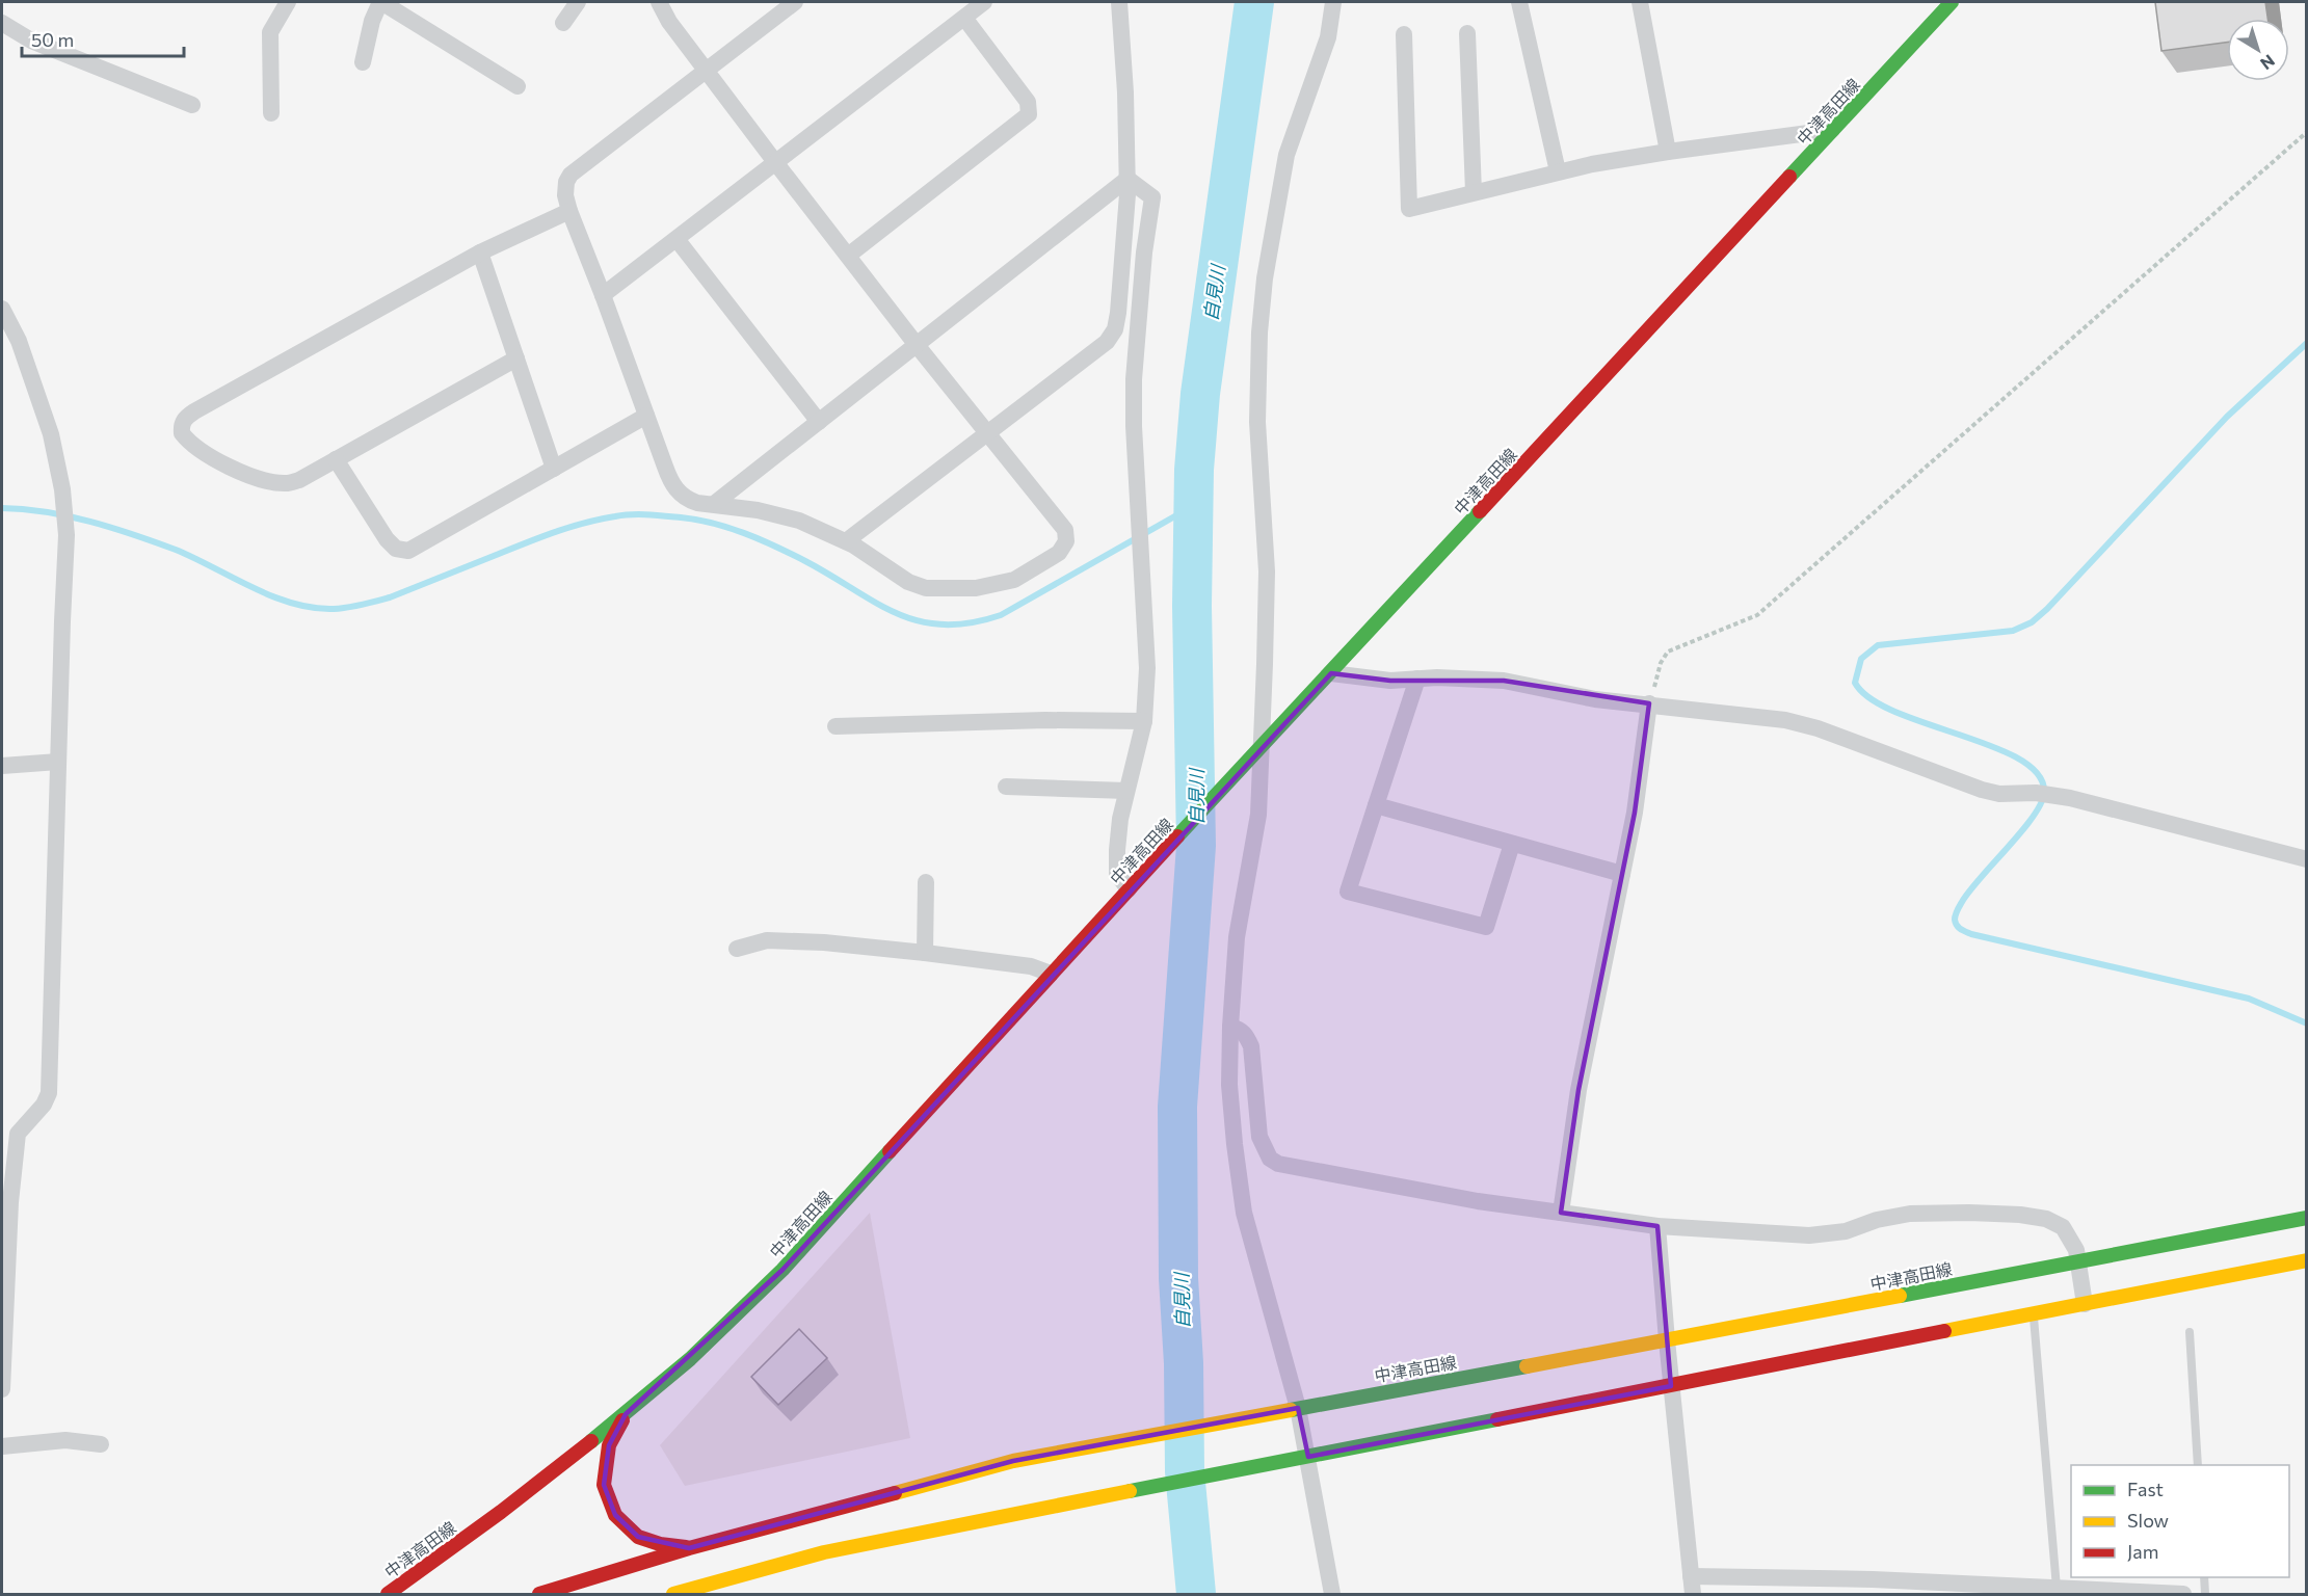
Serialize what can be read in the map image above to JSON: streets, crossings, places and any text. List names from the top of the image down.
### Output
{
  "streets": {
    "main road": ["中津高田線"]
  },
  "water": ["自見川"],
  "legend": ["Fast", "Slow", "Jam"],
  "scale_bar": "50 m",
  "north": "bottom right"
}
